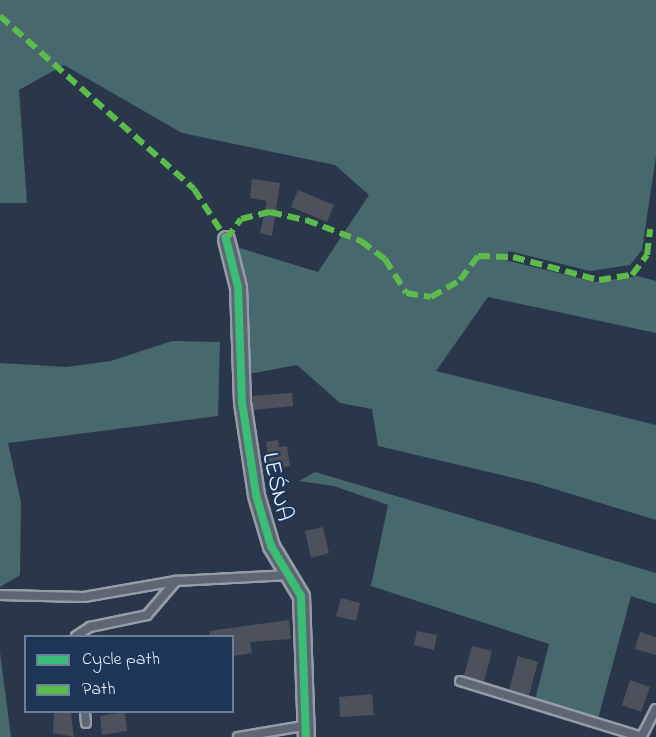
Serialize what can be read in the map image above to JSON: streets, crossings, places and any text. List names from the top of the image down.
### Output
{
  "streets": {
    "street": ["LEŚNA"]
  },
  "legend": ["Cycle path", "Path"]
}
